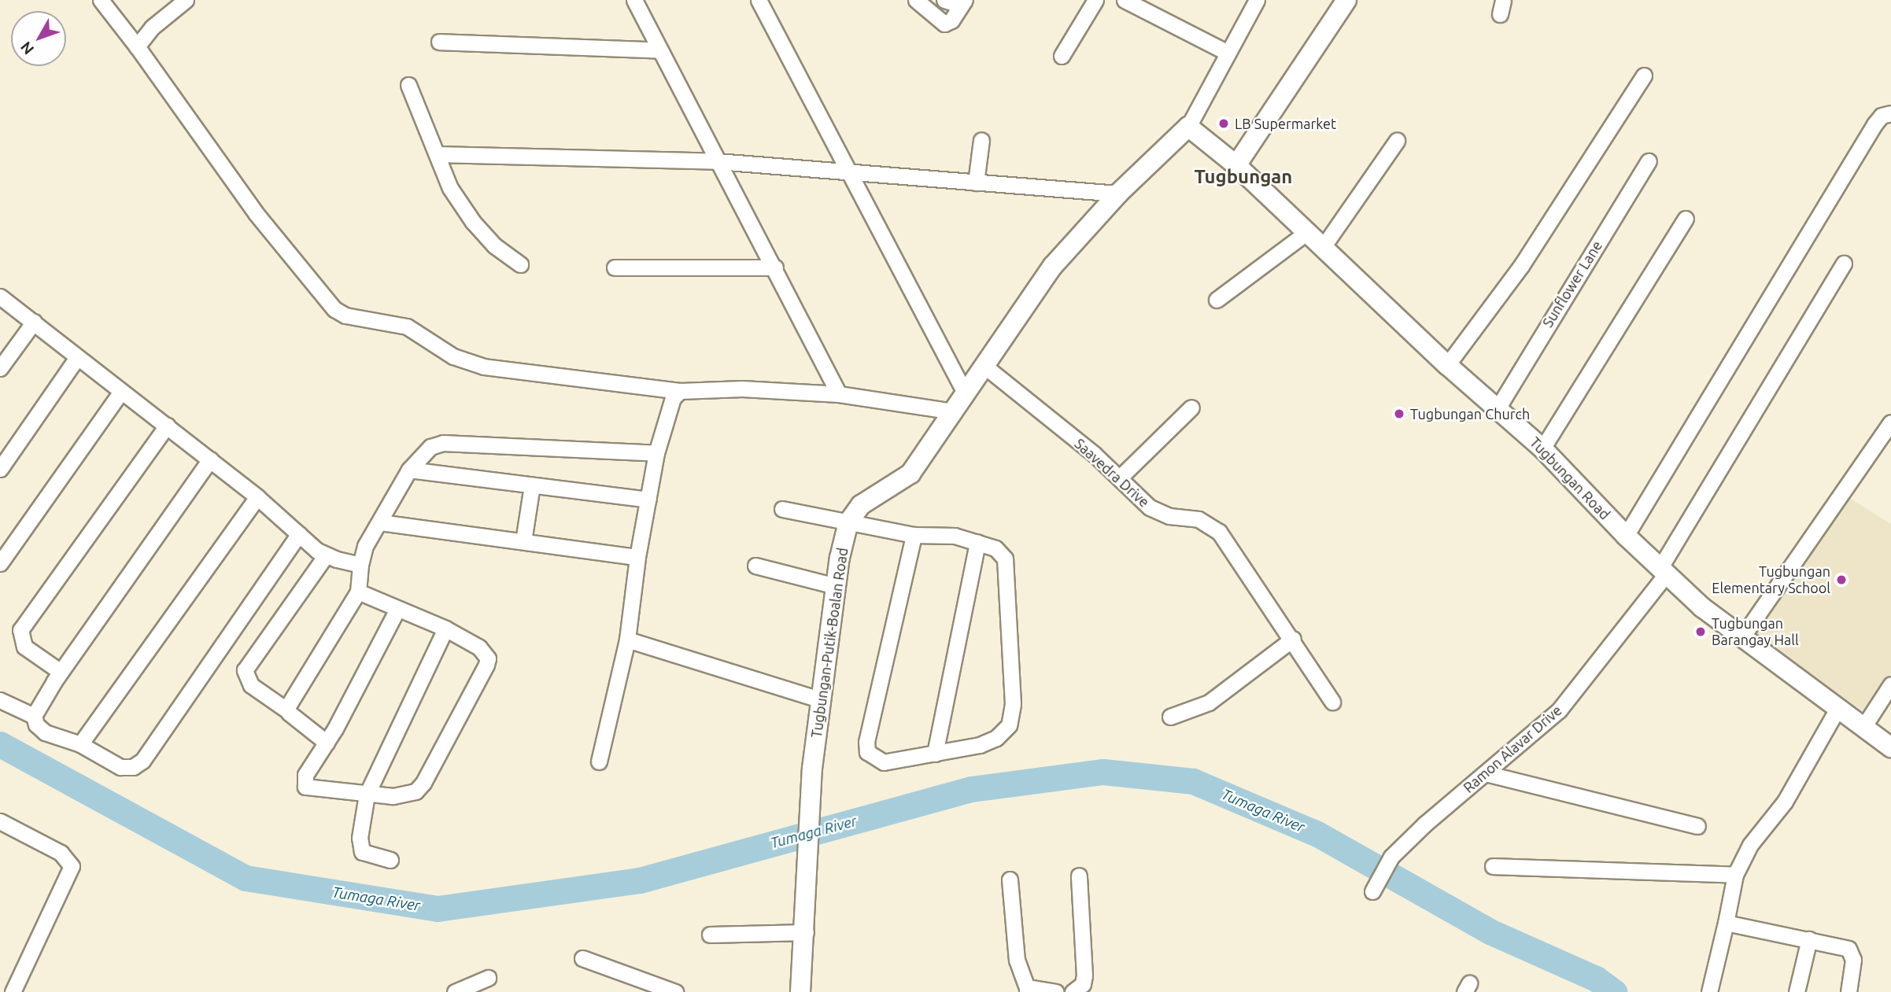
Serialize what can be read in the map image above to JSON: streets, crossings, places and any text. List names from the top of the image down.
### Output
{
  "streets": {
    "main road": ["Tugbungan Road", "Tugbungan-Putik-Boalan Road"],
    "street": ["Sunflower Lane", "Saavedra Drive", "Ramon Alavar Drive"]
  },
  "crossings": [
    ["Sunflower Lane", "Tugbungan Road"],
    ["Saavedra Drive", "Tugbungan-Putik-Boalan Road"],
    ["Tugbungan Road", "Tugbungan-Putik-Boalan Road"],
    ["Tugbungan Road", "Ramon Alavar Drive"]
  ],
  "districts": ["Tugbungan"],
  "water": ["Tumaga River"],
  "places": [
    "LB Supermarket",
    "Tugbungan Church",
    "Tugbungan Elementary School",
    "Tugbungan Barangay Hall"
  ],
  "north": "bottom left"
}
